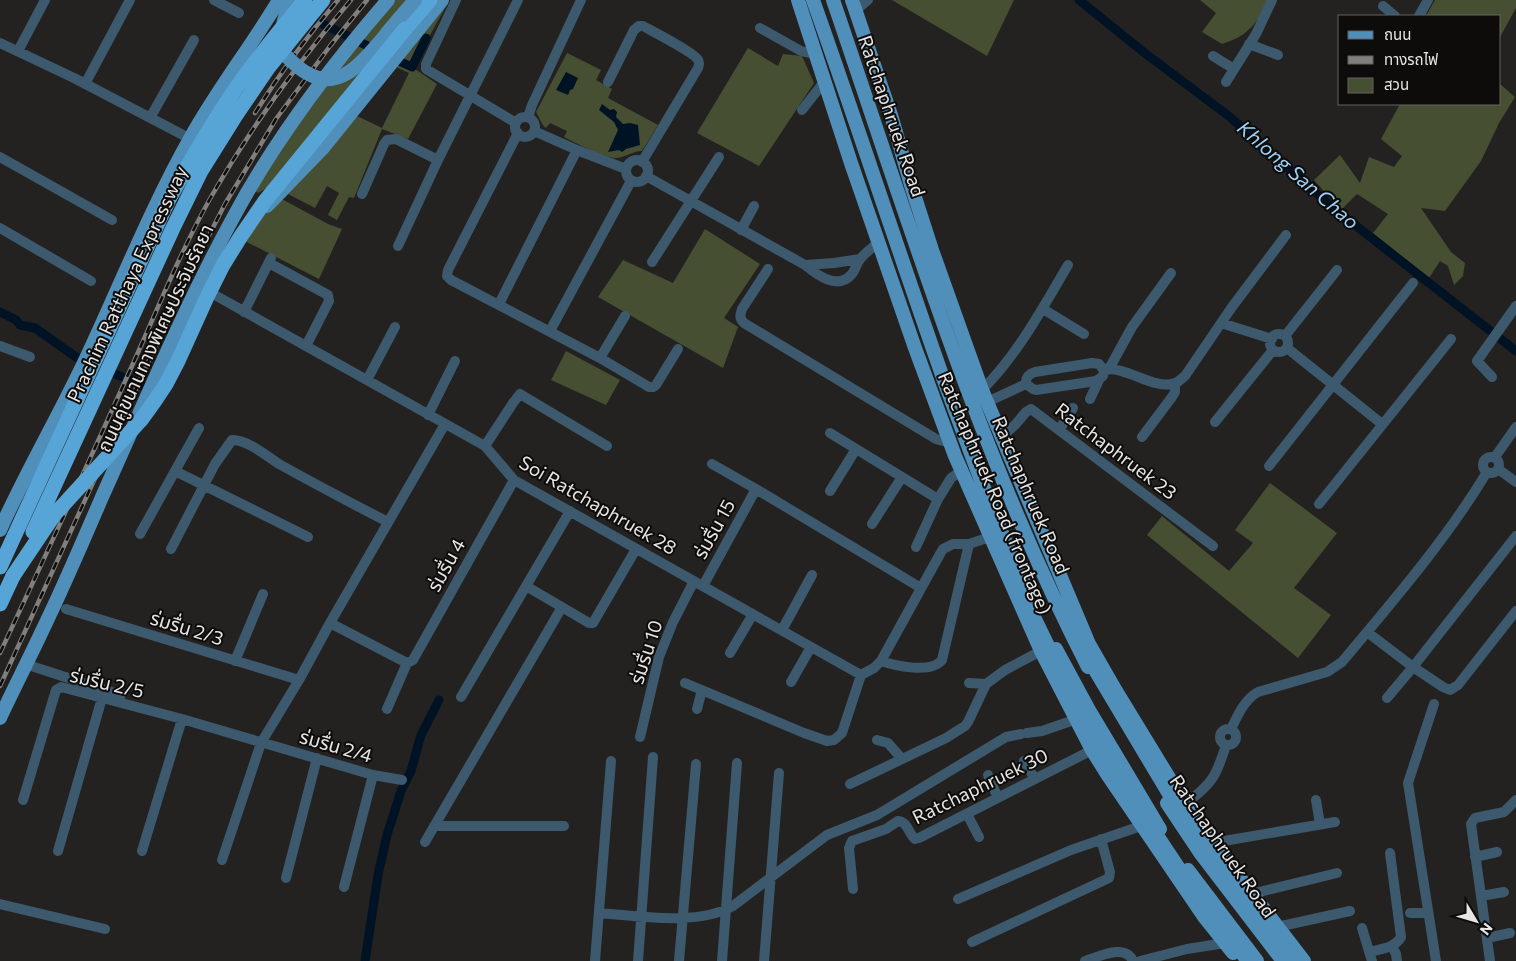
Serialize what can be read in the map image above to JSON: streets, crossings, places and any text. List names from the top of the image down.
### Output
{
  "streets": {
    "highway": ["Prachim Ratthaya Expressway"],
    "main road": ["Ratchaphruek Road", "ถนนคู่ขนานทางพิเศษประจิมรัถยา", "Ratchaphruek Road (frontage)"],
    "street": [
      "Ratchaphruek 23",
      "Soi Ratchaphruek 28",
      "ร่มรื่น 15",
      "ร่มรื่น 4",
      "ร่มรื่น 2/3",
      "ร่มรื่น 10",
      "ร่มรื่น 2/5",
      "ร่มรื่น 2/4",
      "Ratchaphruek 30"
    ]
  },
  "crossings": [
    ["ถนนคู่ขนานทางพิเศษประจิมรัถยา", "Soi Ratchaphruek 28"],
    ["Ratchaphruek 23", "Ratchaphruek Road (frontage)"],
    ["Ratchaphruek Road (frontage)", "Ratchaphruek 30"],
    ["Soi Ratchaphruek 28", "ร่มรื่น 15"],
    ["Soi Ratchaphruek 28", "ร่มรื่น 4"],
    ["Soi Ratchaphruek 28", "ร่มรื่น 10"],
    ["ร่มรื่น 15", "ร่มรื่น 10"],
    ["ร่มรื่น 2/5", "ร่มรื่น 2/4"]
  ],
  "water": ["Khlong San Chao"],
  "legend": ["ถนน", "ทางรถไฟ", "สวน"],
  "north": "bottom right"
}
